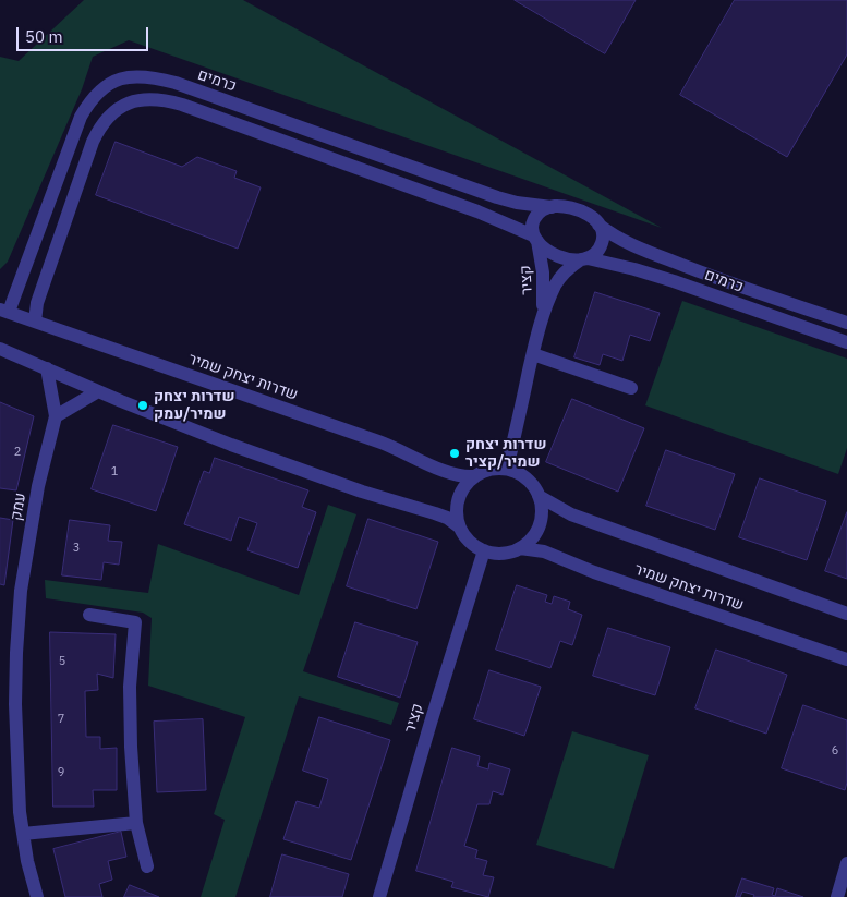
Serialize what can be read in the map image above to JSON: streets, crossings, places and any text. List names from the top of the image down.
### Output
{
  "streets": {
    "street": [
      "כרמים",
      "קציר",
      "שדרות יצחק שמיר",
      "עמק"
    ]
  },
  "crossings": [
    ["כרמים", "קציר"],
    ["כרמים", "שדרות יצחק שמיר"],
    ["קציר", "שדרות יצחק שמיר"]
  ],
  "places": ["שדרות יצחק שמיר/עמק", "שדרות יצחק שמיר/קציר"],
  "house_numbers": [
    "2",
    "1",
    "3",
    "5",
    "7",
    "6",
    "9"
  ],
  "scale_bar": "50 m"
}
